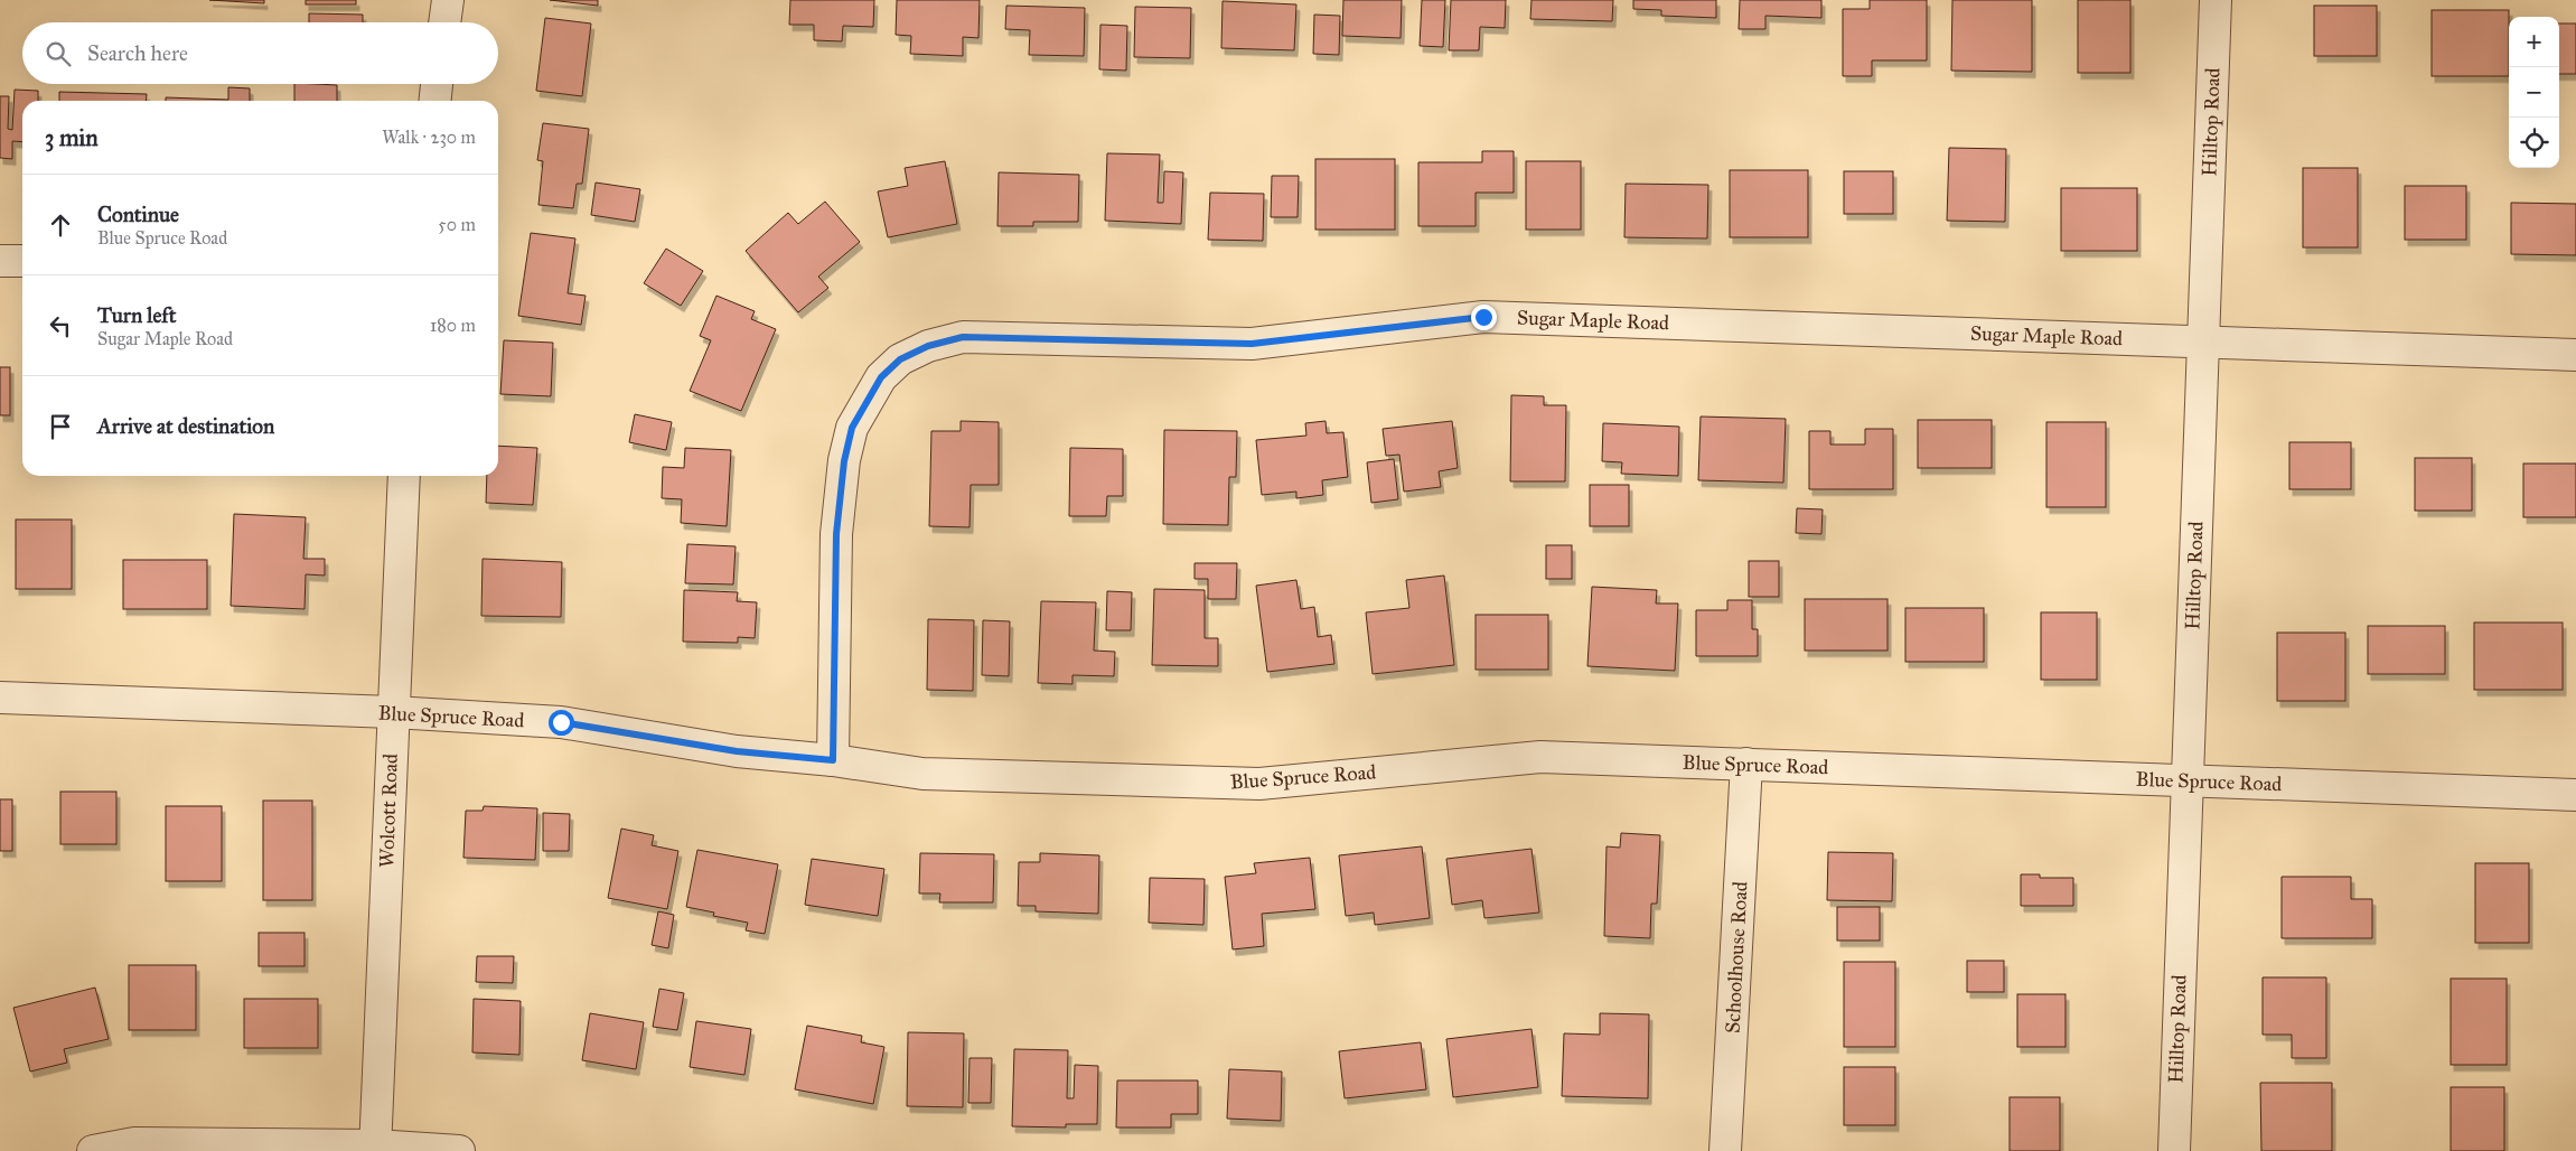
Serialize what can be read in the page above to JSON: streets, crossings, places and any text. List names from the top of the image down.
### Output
{
  "streets": {
    "street": [
      "Hilltop Road",
      "Sugar Maple Road",
      "Blue Spruce Road",
      "Wolcott Road",
      "Schoolhouse Road"
    ]
  },
  "crossings": [
    ["Hilltop Road", "Sugar Maple Road"],
    ["Hilltop Road", "Blue Spruce Road"],
    ["Sugar Maple Road", "Blue Spruce Road"],
    ["Blue Spruce Road", "Wolcott Road"],
    ["Blue Spruce Road", "Schoolhouse Road"]
  ],
  "page": {
    "map_buttons": ["+", "−"],
    "search": "Search here",
    "heading": ["3 min", "Walk · 230 m"],
    "list": [
      ["Continue", "Blue Spruce Road", "50 m"],
      ["Turn left", "Sugar Maple Road", "180 m"],
      "Arrive at destination"
    ]
  }
}
